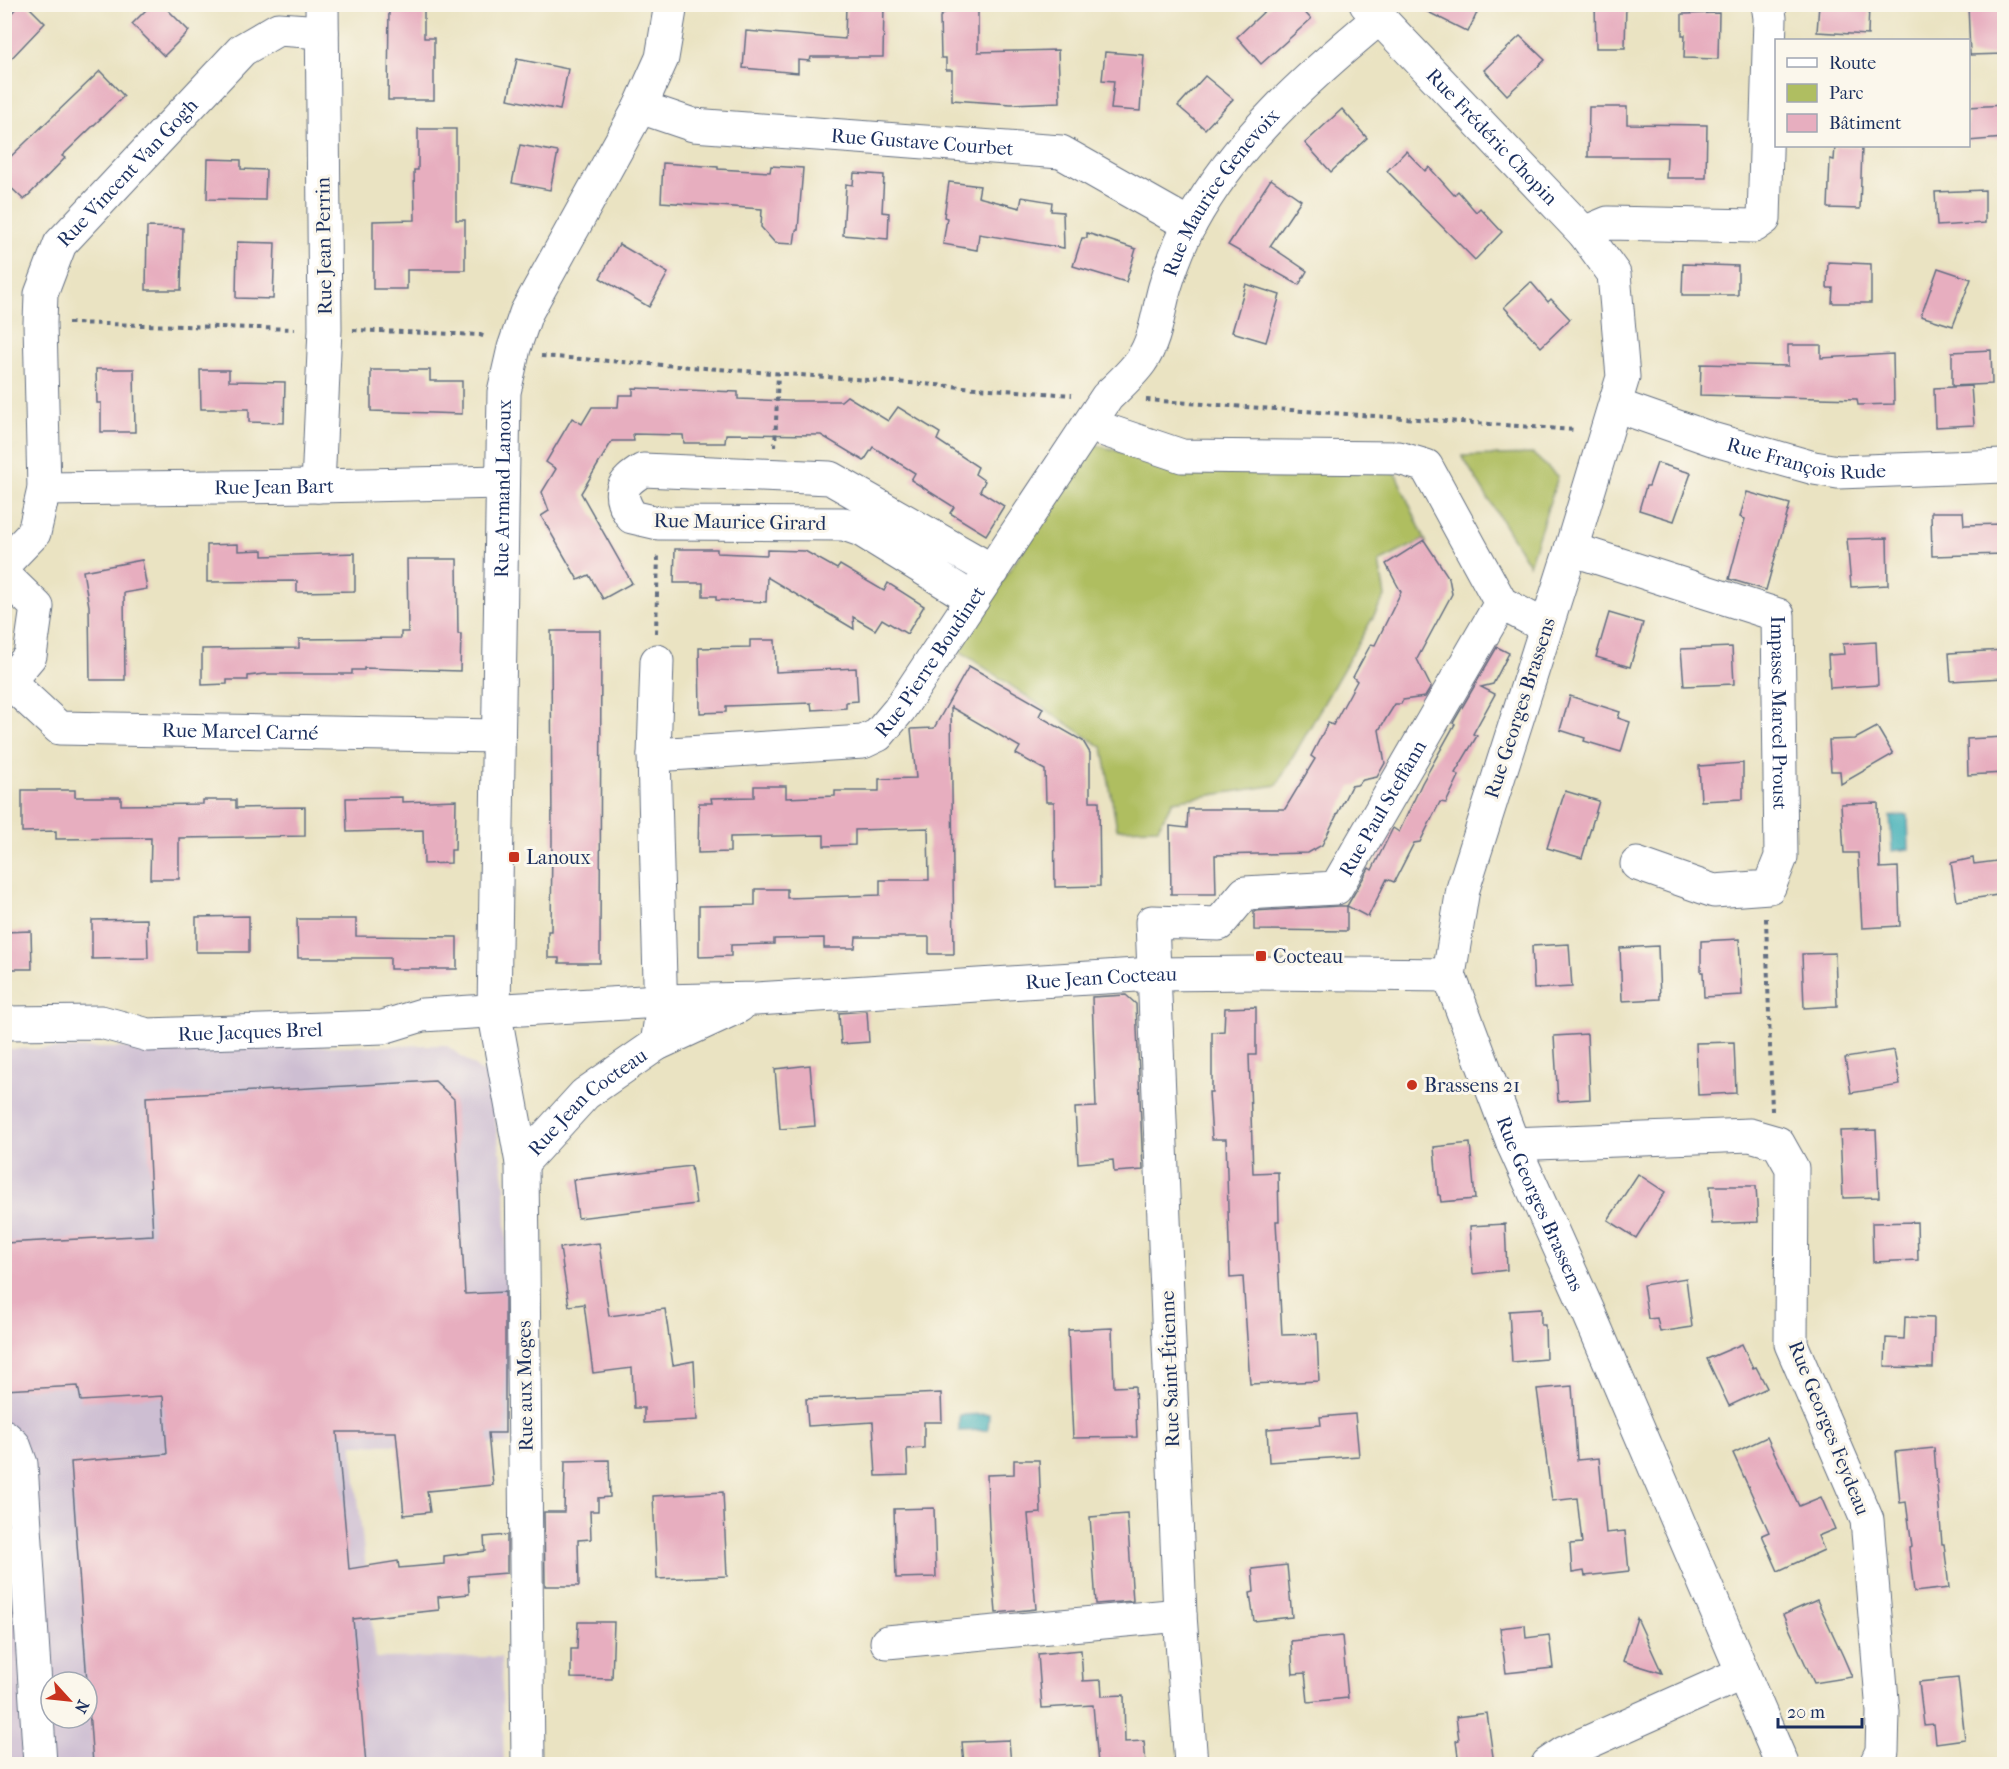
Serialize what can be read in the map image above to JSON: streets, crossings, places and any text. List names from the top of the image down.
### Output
{
  "streets": {
    "street": [
      "Rue Frédéric Chopin",
      "Rue Gustave Courbet",
      "Rue Vincent Van Gogh",
      "Rue Maurice Genevoix",
      "Rue Jean Perrin",
      "Rue François Rude",
      "Rue Jean Bart",
      "Rue Armand Lanoux",
      "Rue Maurice Girard",
      "Rue Pierre Boudinet",
      "Rue Georges Brassens",
      "Impasse Marcel Proust",
      "Rue Marcel Carné",
      "Rue Paul Steffann",
      "Rue Jean Cocteau",
      "Rue Jacques Brel",
      "Rue Saint-Étienne",
      "Rue aux Moges",
      "Rue Georges Feydeau"
    ]
  },
  "crossings": [
    ["Rue Frédéric Chopin", "Rue Maurice Genevoix"],
    ["Rue Frédéric Chopin", "Rue Georges Brassens"],
    ["Rue Gustave Courbet", "Rue Maurice Genevoix"],
    ["Rue Gustave Courbet", "Rue Armand Lanoux"],
    ["Rue Vincent Van Gogh", "Rue Jean Perrin"],
    ["Rue Vincent Van Gogh", "Rue Jean Bart"],
    ["Rue Maurice Genevoix", "Rue Pierre Boudinet"],
    ["Rue Jean Perrin", "Rue Jean Bart"],
    ["Rue François Rude", "Rue Georges Brassens"],
    ["Rue Jean Bart", "Rue Armand Lanoux"],
    ["Rue Armand Lanoux", "Rue Marcel Carné"],
    ["Rue Armand Lanoux", "Rue Jean Cocteau"],
    ["Rue Armand Lanoux", "Rue Jacques Brel"],
    ["Rue Armand Lanoux", "Rue aux Moges"],
    ["Rue Maurice Girard", "Rue Pierre Boudinet"],
    ["Rue Georges Brassens", "Impasse Marcel Proust"],
    ["Rue Georges Brassens", "Rue Jean Cocteau"],
    ["Rue Paul Steffann", "Rue Jean Cocteau"],
    ["Rue Paul Steffann", "Rue Saint-Étienne"],
    ["Rue Jean Cocteau", "Rue Jacques Brel"],
    ["Rue Jean Cocteau", "Rue Saint-Étienne"],
    ["Rue Jean Cocteau", "Rue aux Moges"],
    ["Rue Jacques Brel", "Rue aux Moges"]
  ],
  "places": {
    "transit": ["Lanoux", "Cocteau"],
    "other": ["Brassens 21"]
  },
  "legend": ["Route", "Parc", "Bâtiment"],
  "scale_bar": "20 m",
  "north": "bottom right"
}
